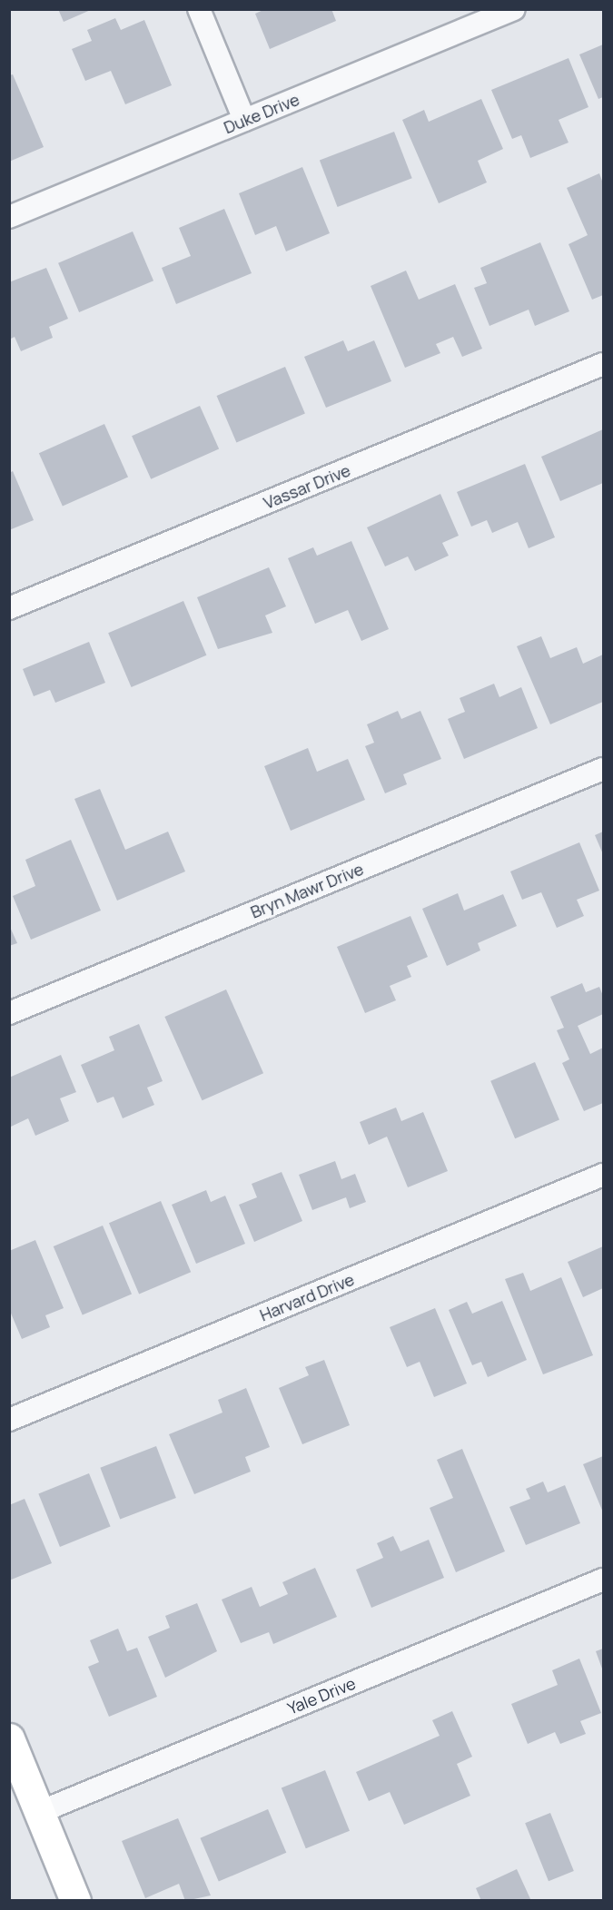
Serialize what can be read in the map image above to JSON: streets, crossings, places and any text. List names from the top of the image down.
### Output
{
  "streets": {
    "street": [
      "Duke Drive",
      "Vassar Drive",
      "Bryn Mawr Drive",
      "Harvard Drive",
      "Yale Drive"
    ]
  }
}
